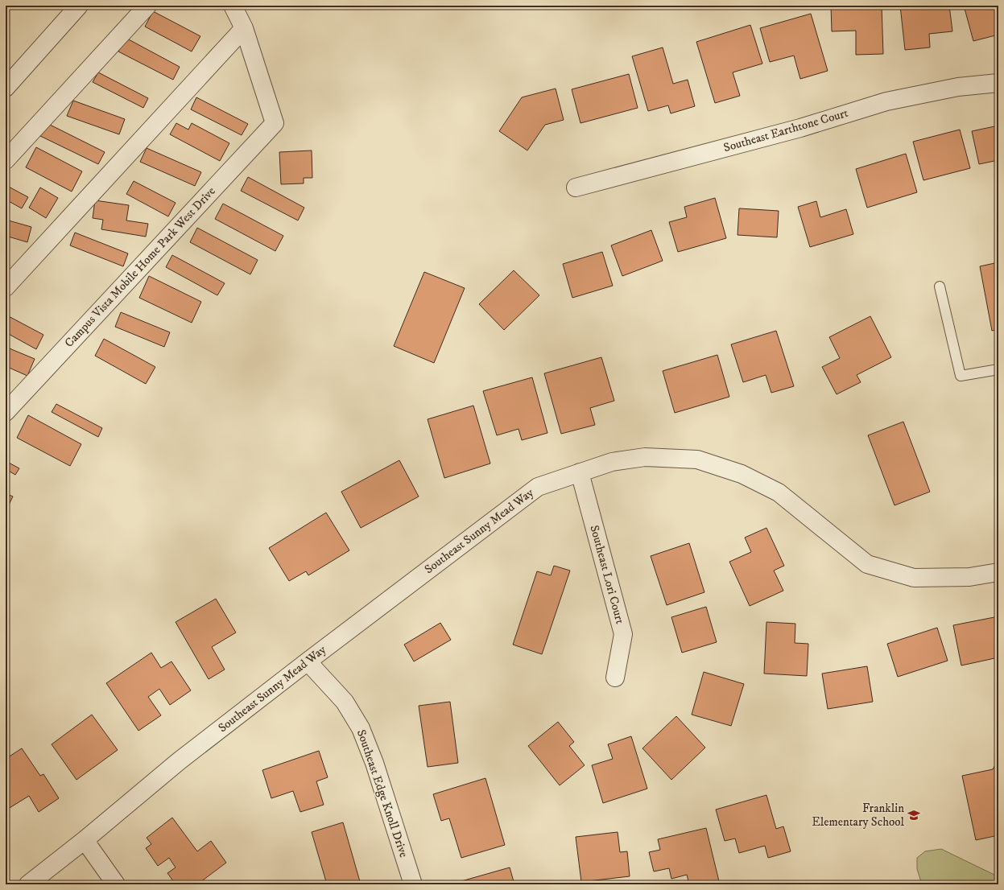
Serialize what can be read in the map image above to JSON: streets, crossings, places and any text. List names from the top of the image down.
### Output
{
  "streets": {
    "street": [
      "Southeast Earthtone Court",
      "Campus Vista Mobile Home Park West Drive",
      "Southeast Sunny Mead Way",
      "Southeast Lori Court",
      "Southeast Edge Knoll Drive"
    ]
  },
  "crossings": [
    ["Southeast Sunny Mead Way", "Southeast Lori Court"],
    ["Southeast Sunny Mead Way", "Southeast Edge Knoll Drive"]
  ],
  "places": {
    "school or university": ["Franklin Elementary School"]
  }
}
